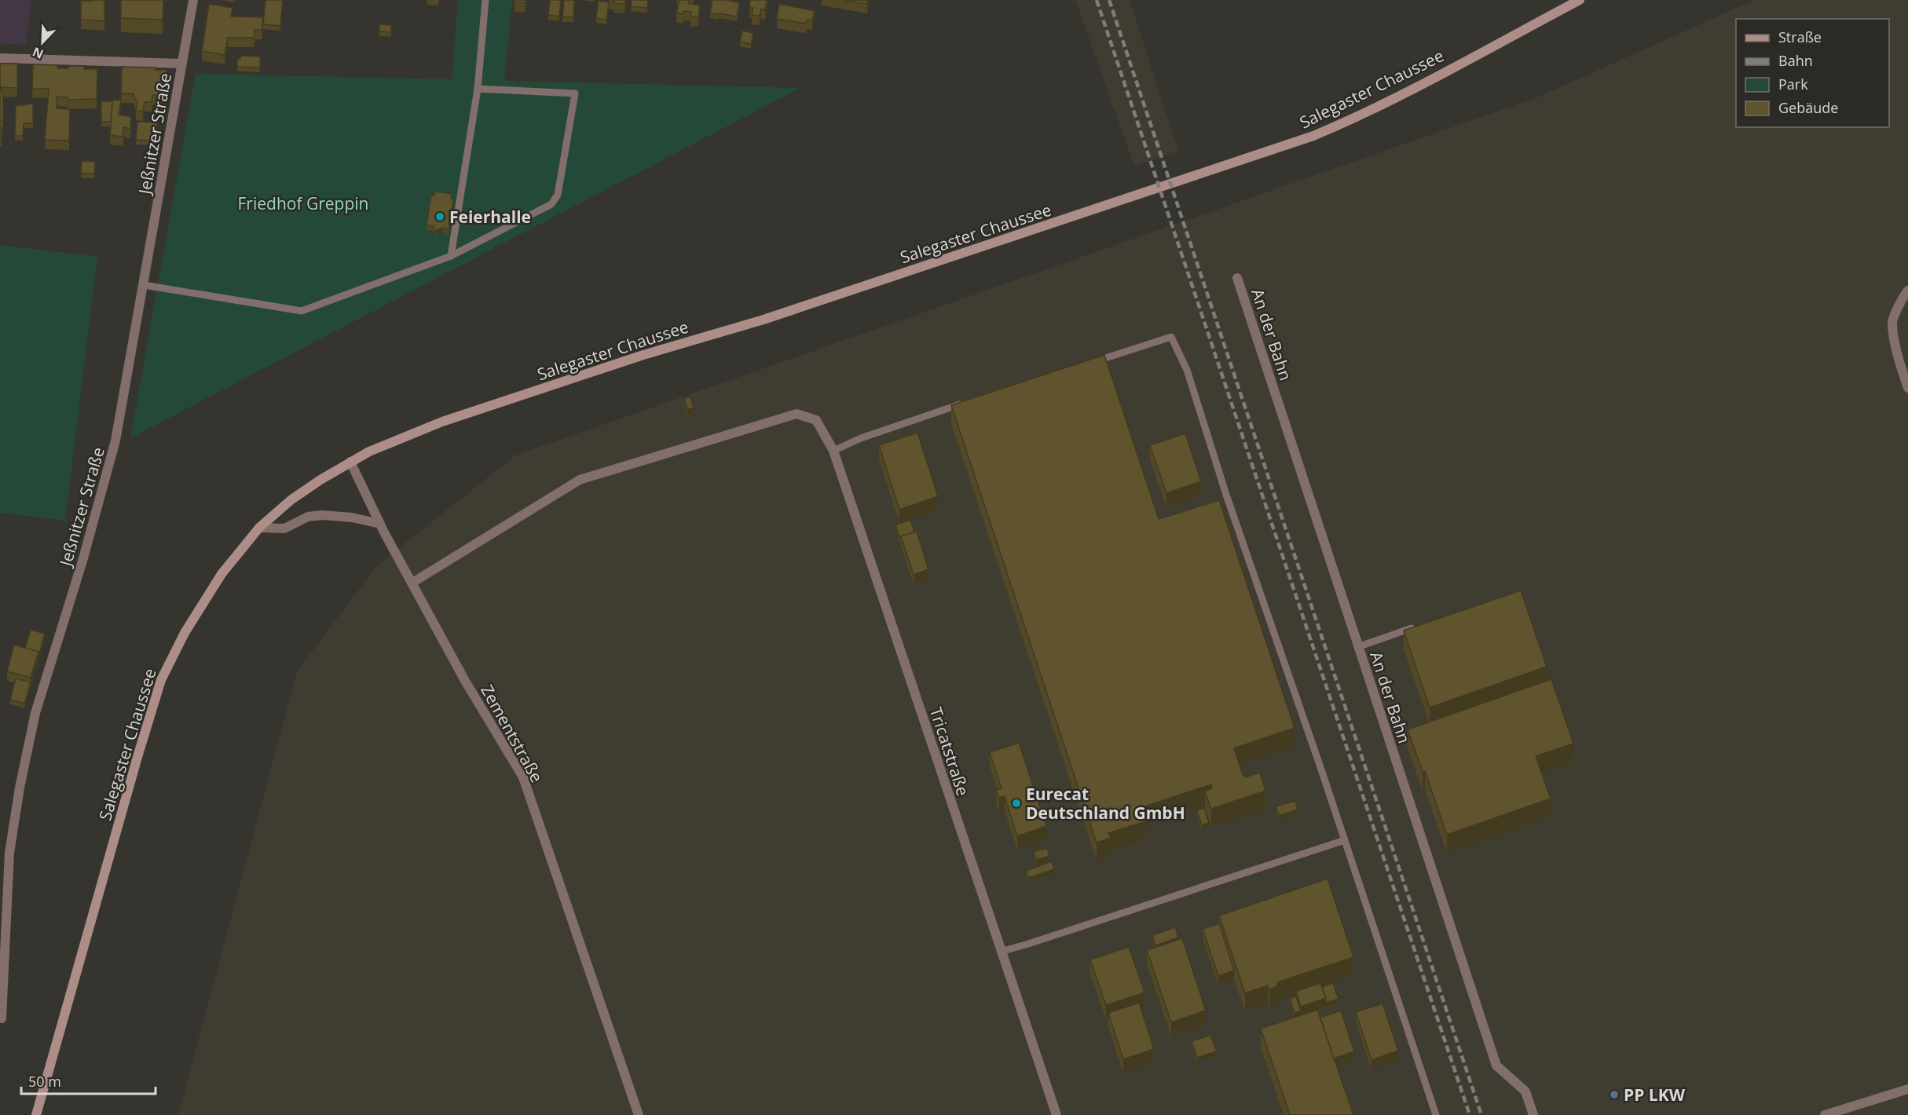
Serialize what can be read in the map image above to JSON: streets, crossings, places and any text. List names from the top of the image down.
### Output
{
  "streets": {
    "main road": ["Salegaster Chaussee"],
    "street": [
      "Jeßnitzer Straße",
      "An der Bahn",
      "Zementstraße",
      "Tricatstraße"
    ]
  },
  "crossings": [
    ["Salegaster Chaussee", "Zementstraße"],
    ["Zementstraße", "Tricatstraße"]
  ],
  "parks": ["Friedhof Greppin"],
  "places": ["Feierhalle", "Eurecat Deutschland GmbH", "PP LKW"],
  "legend": [
    "Straße",
    "Bahn",
    "Park",
    "Gebäude"
  ],
  "scale_bar": "50 m",
  "north": "bottom left"
}
